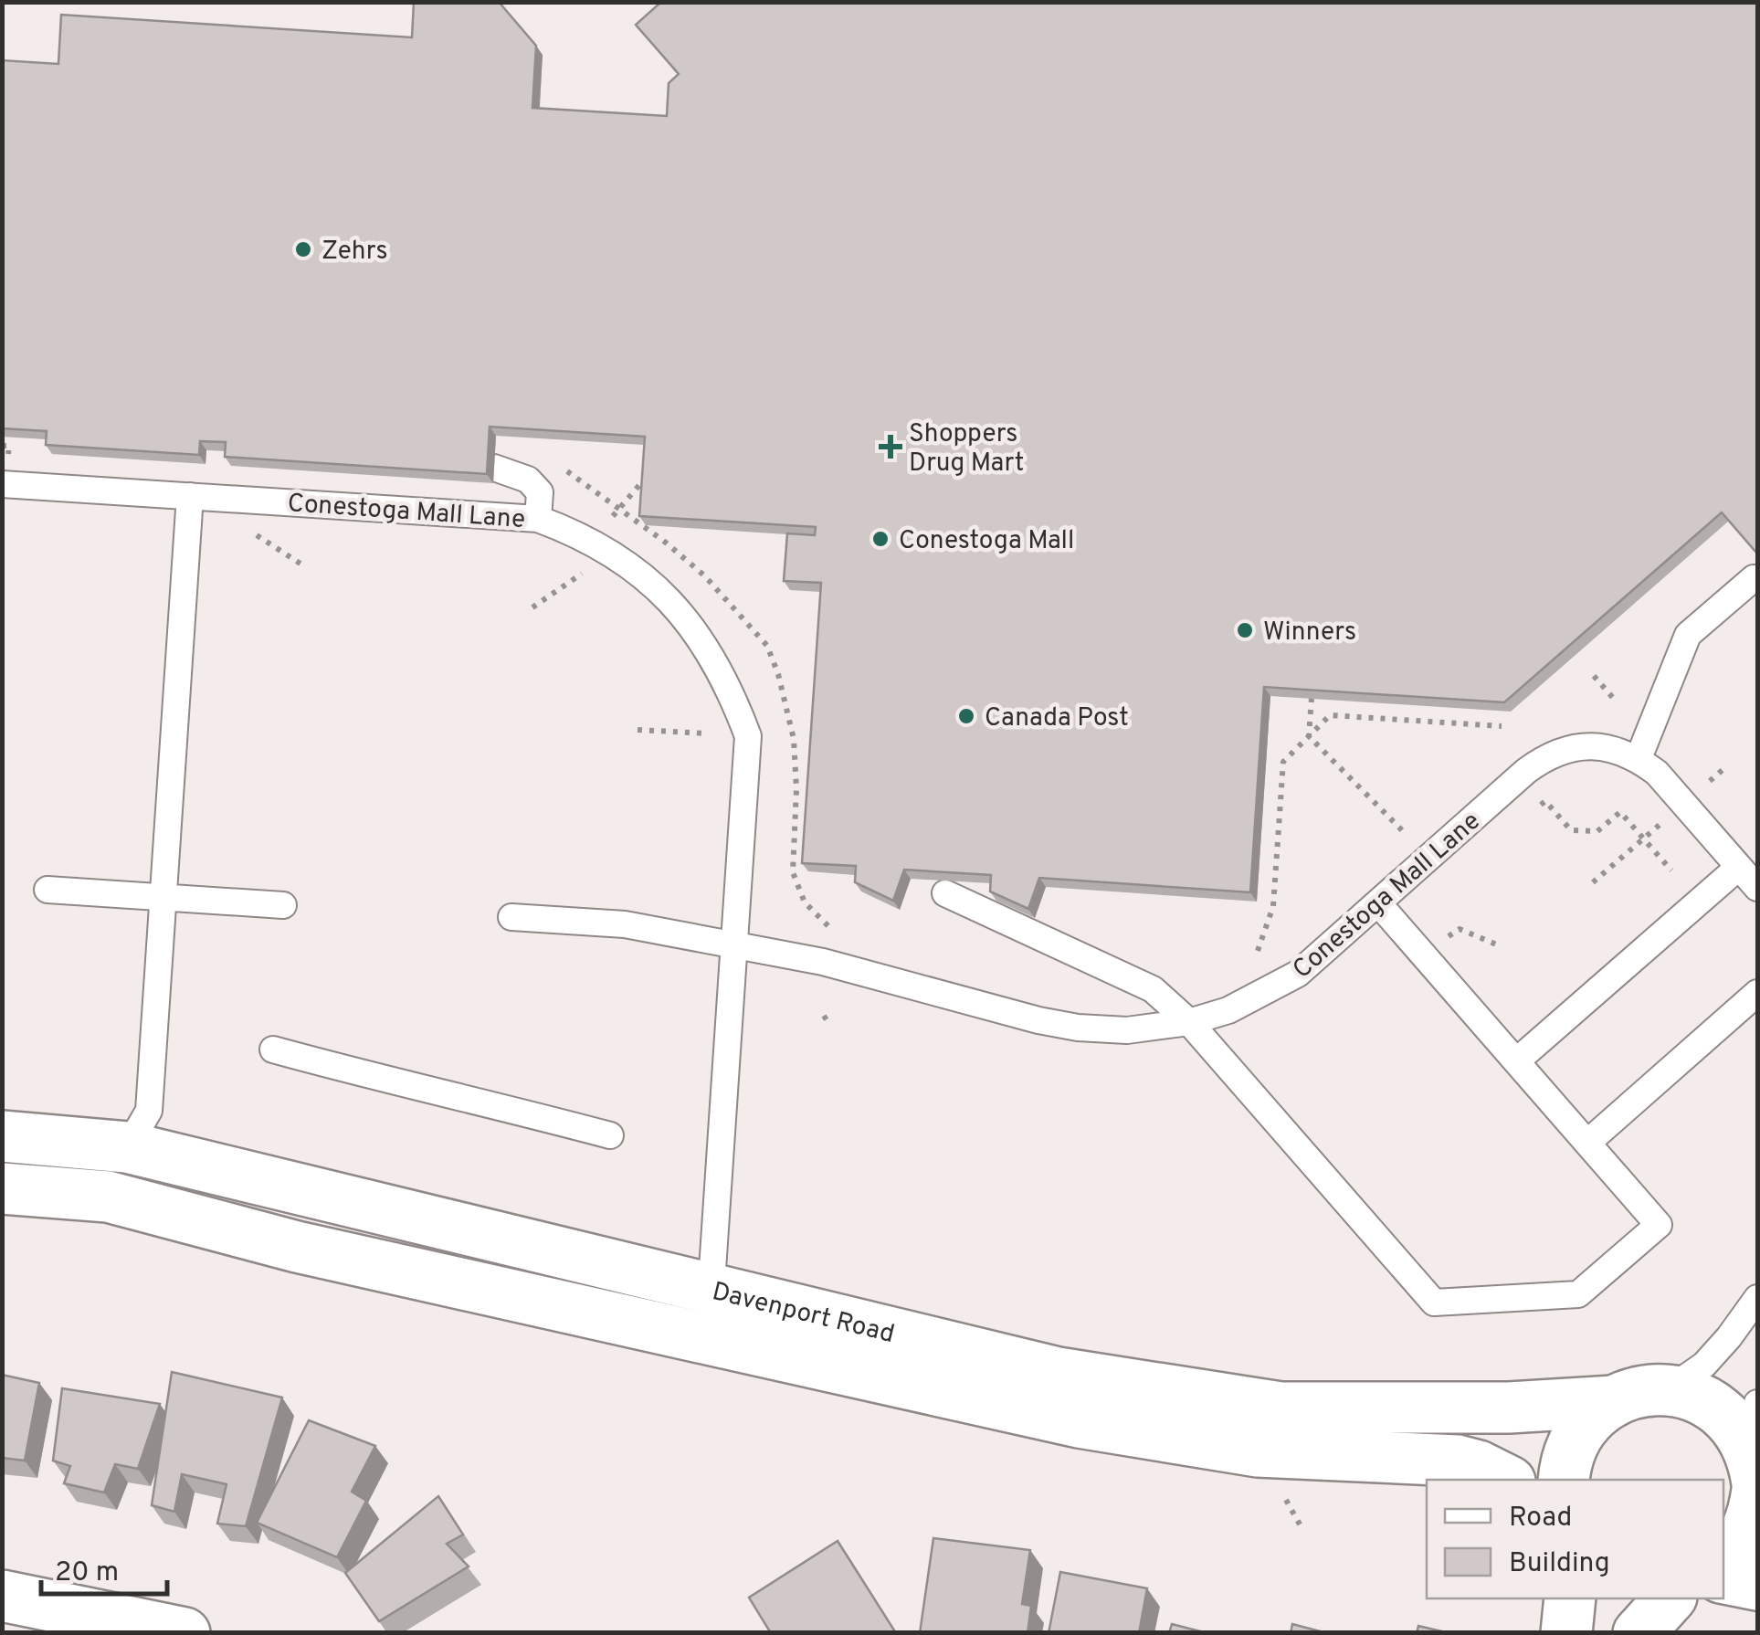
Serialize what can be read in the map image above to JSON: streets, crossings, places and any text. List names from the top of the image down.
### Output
{
  "streets": {
    "street": ["Davenport Road"],
    "lane": ["Conestoga Mall Lane"]
  },
  "crossings": [
    ["Conestoga Mall Lane", "Davenport Road"]
  ],
  "places": {
    "other": [
      "Zehrs",
      "Conestoga Mall",
      "Winners",
      "Canada Post"
    ],
    "health": ["Shoppers Drug Mart"]
  },
  "legend": ["Road", "Building"],
  "scale_bar": "20 m"
}
